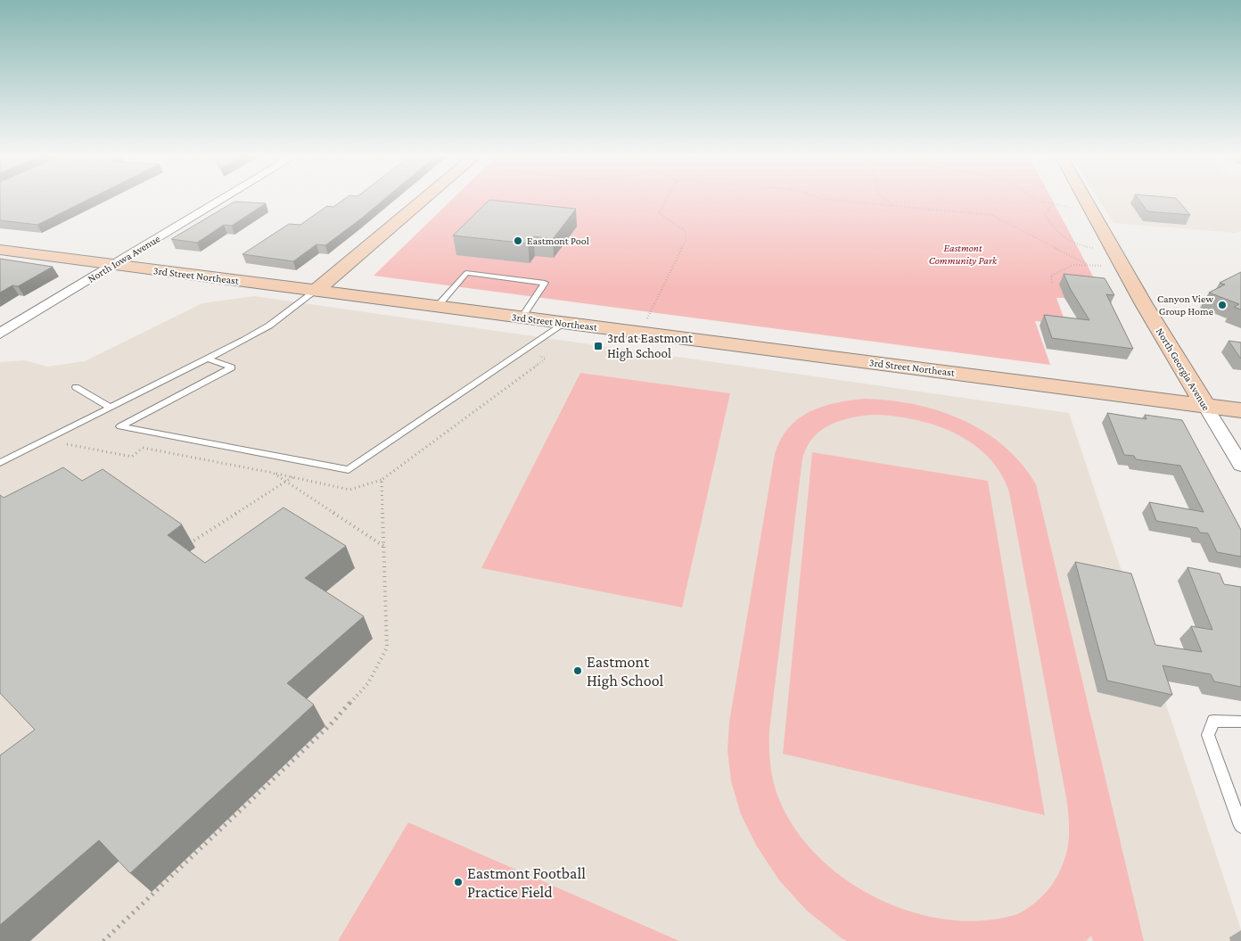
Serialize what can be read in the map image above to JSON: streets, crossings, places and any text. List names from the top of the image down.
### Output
{
  "streets": {
    "street": ["North Iowa Avenue", "3rd Street Northeast", "North Georgia Avenue"]
  },
  "crossings": [
    ["North Iowa Avenue", "3rd Street Northeast"],
    ["3rd Street Northeast", "North Georgia Avenue"]
  ],
  "parks": ["Eastmont Community Park"],
  "places": {
    "other": [
      "Eastmont Pool",
      "Canyon View Group Home",
      "Eastmont High School",
      "Eastmont Football Practice Field"
    ],
    "transit": ["3rd at Eastmont High School"]
  }
}
